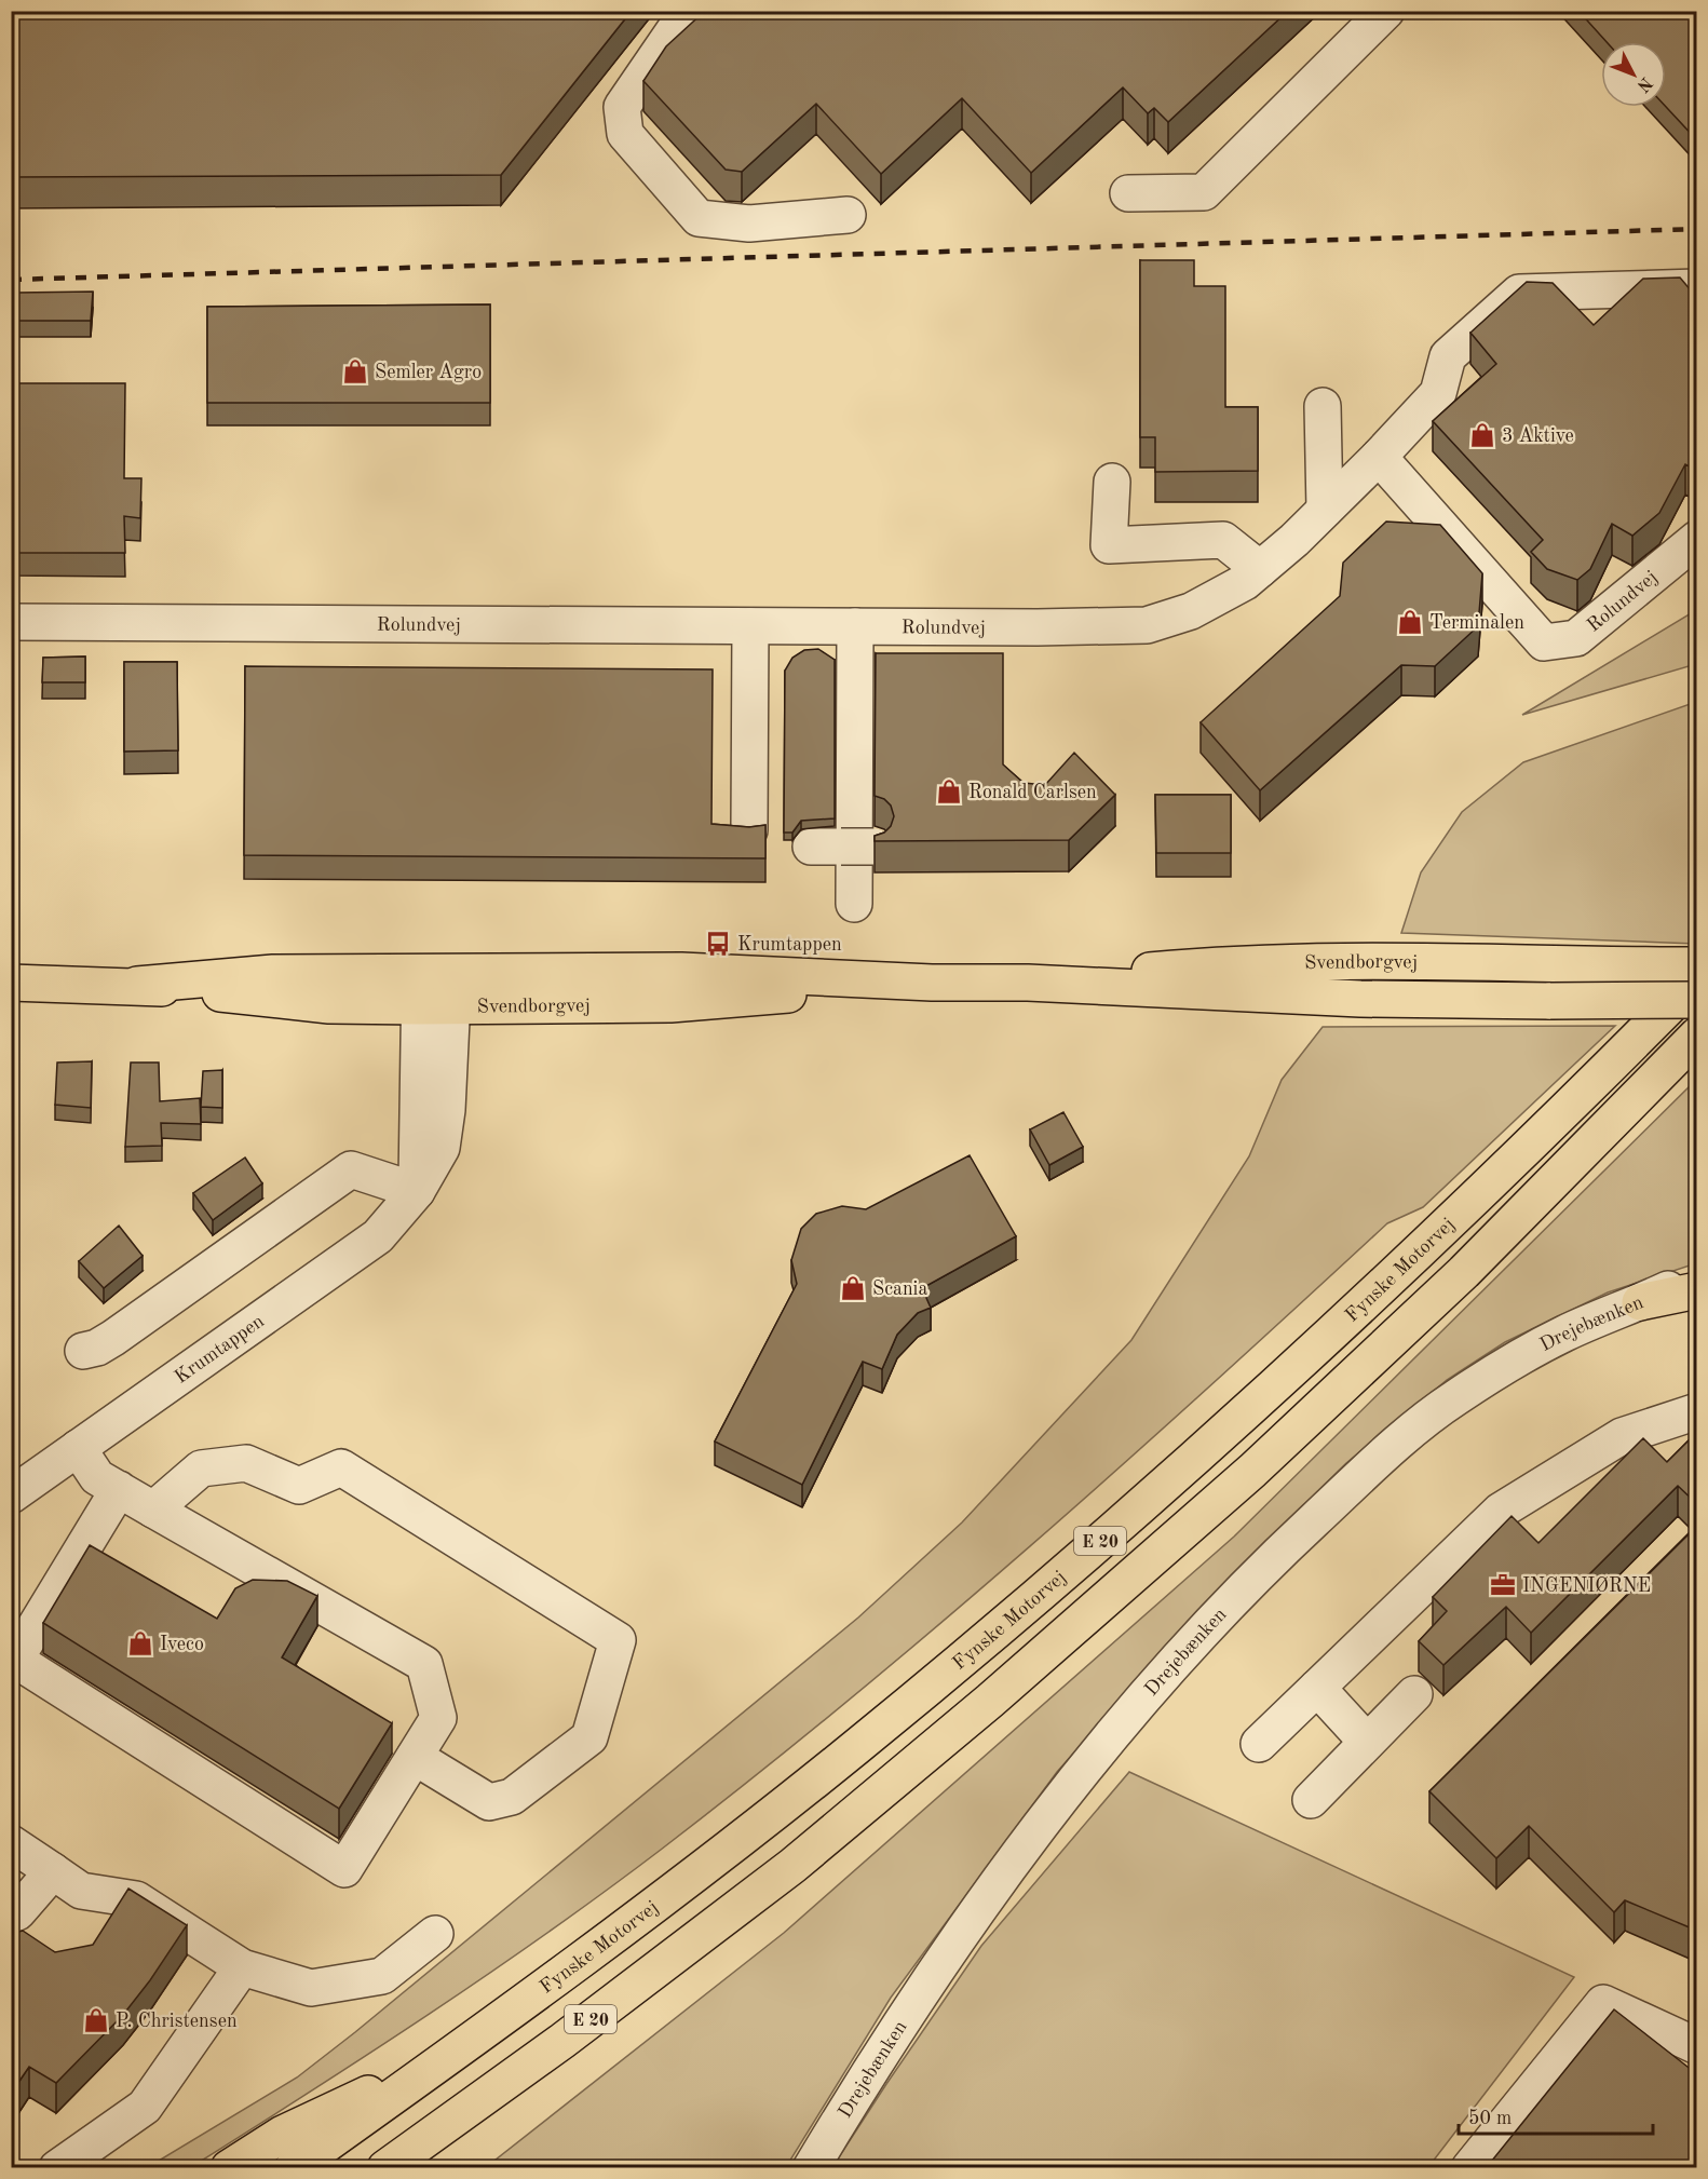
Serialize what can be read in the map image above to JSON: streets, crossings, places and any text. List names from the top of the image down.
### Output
{
  "streets": {
    "main road": ["Svendborgvej", "Fynske Motorvej", "E 20"],
    "street": ["Rolundvej", "Drejebænken", "Krumtappen"]
  },
  "places": {
    "shop": [
      "Semler Agro",
      "3 Aktive",
      "Terminalen",
      "Ronald Carlsen",
      "Scania",
      "Iveco",
      "P. Christensen"
    ],
    "bus stop": ["Krumtappen"],
    "office": ["INGENIØRNE"]
  },
  "scale_bar": "50 m",
  "north": "bottom right"
}
